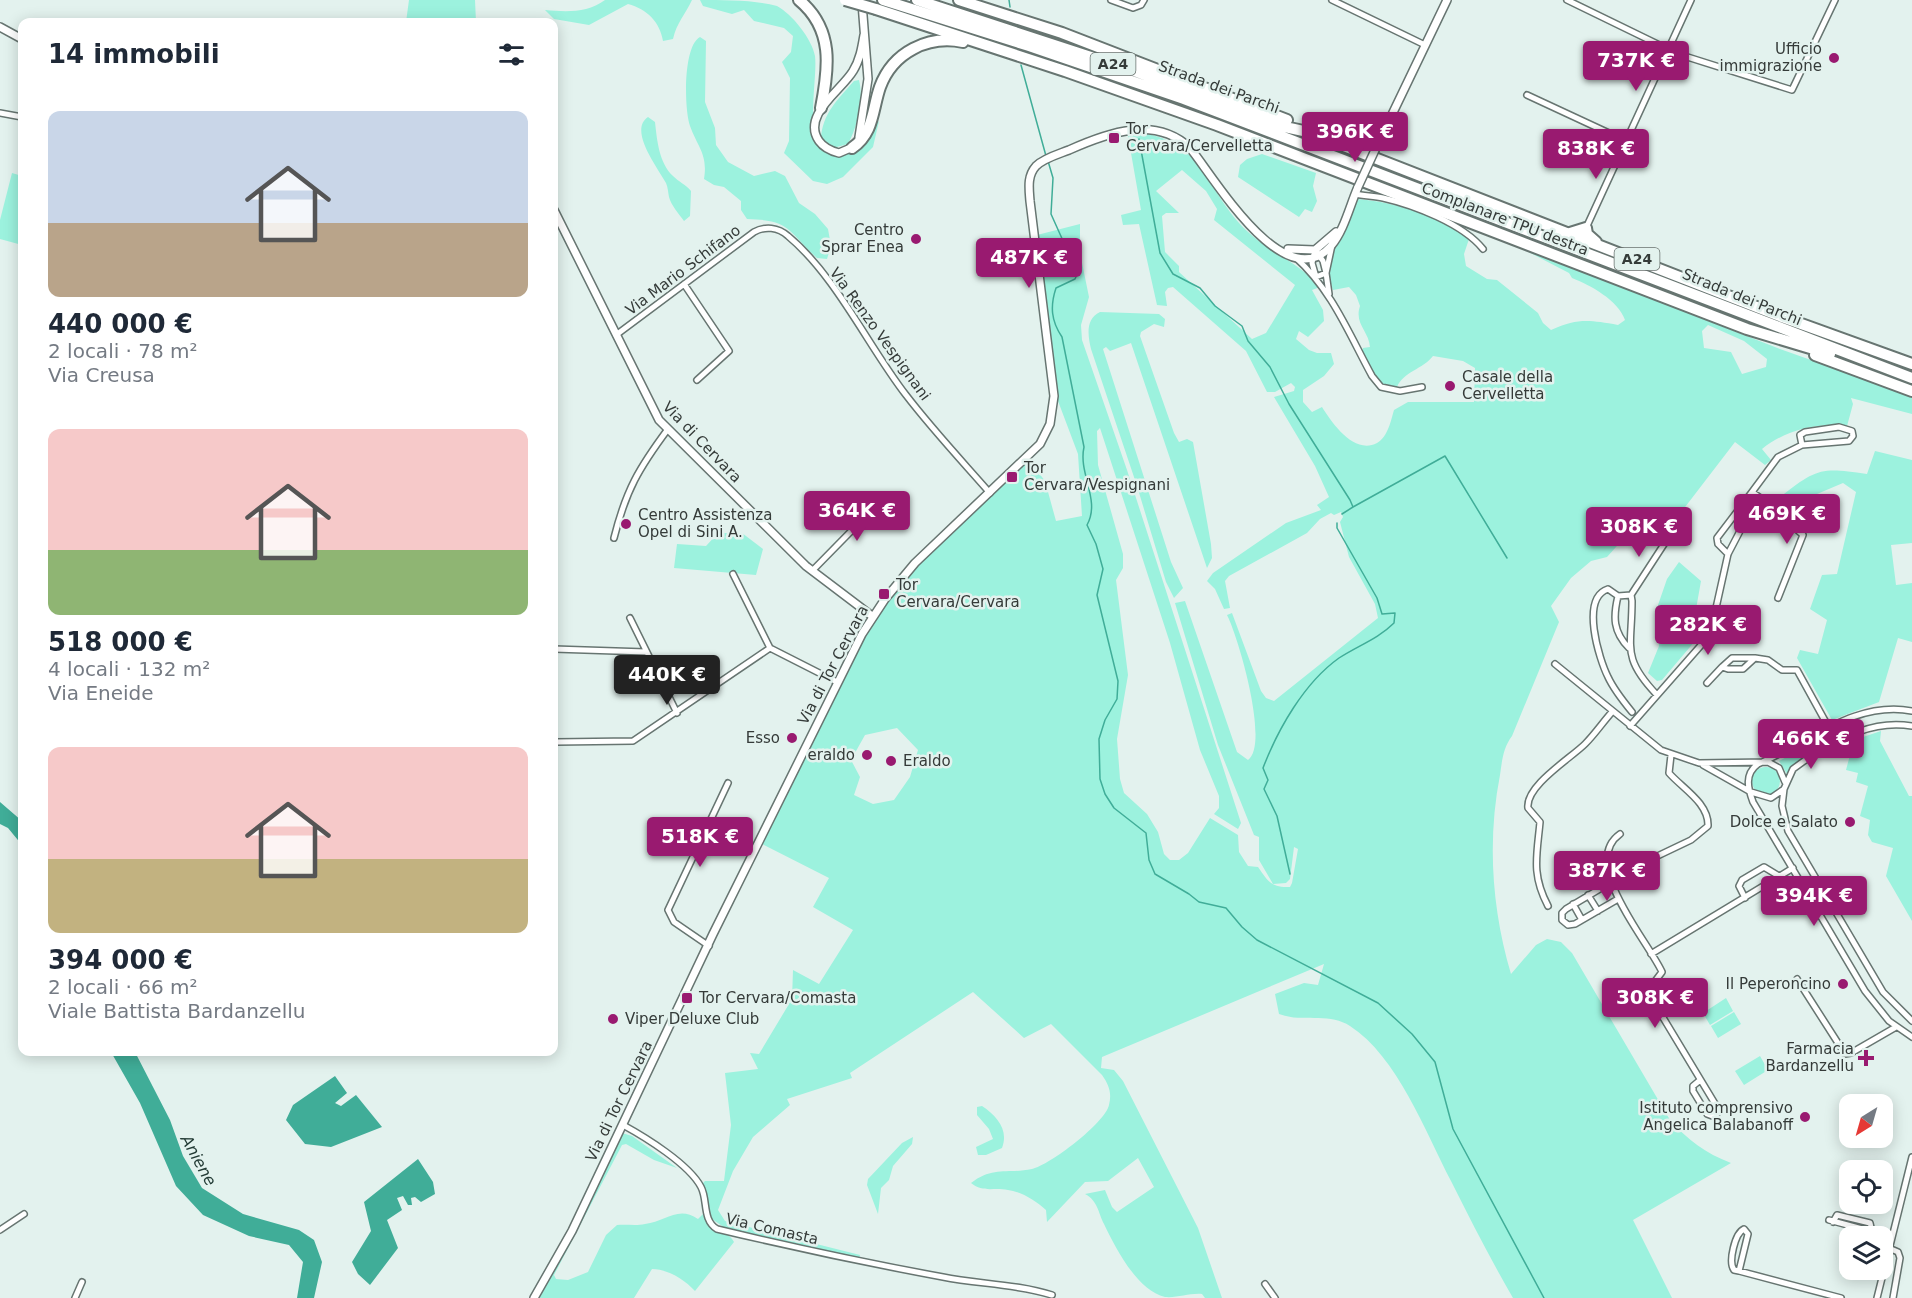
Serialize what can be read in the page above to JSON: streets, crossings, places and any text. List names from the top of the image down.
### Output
{
  "streets": {
    "highway": ["A24", "Strada dei Parchi", "Complanare TPU destra"],
    "street": [
      "Via Mario Schifano",
      "Via Renzo Vespignani",
      "Via di Cervara",
      "Via di Tor Cervara",
      "Via Comasta"
    ]
  },
  "crossings": [
    ["Strada dei Parchi", "Complanare TPU destra"],
    ["Via Mario Schifano", "Via Renzo Vespignani"],
    ["Via Mario Schifano", "Via di Cervara"],
    ["Via Renzo Vespignani", "Via di Tor Cervara"],
    ["Via di Cervara", "Via di Tor Cervara"],
    ["Via di Tor Cervara", "Via Comasta"]
  ],
  "water": ["Aniene"],
  "places": {
    "other": [
      "Ufficio immigrazione",
      "Centro Sprar Enea",
      "Casale della Cervelletta",
      "Centro Assistenza Opel di Sini A.",
      "Esso",
      "eraldo",
      "Eraldo",
      "Dolce e Salato",
      "Il Peperoncino",
      "Viper Deluxe Club",
      "Istituto comprensivo Angelica Balabanoff"
    ],
    "transit": [
      "Tor Cervara/Cervelletta",
      "Tor Cervara/Vespignani",
      "Tor Cervara/Cervara",
      "Tor Cervara/Comasta"
    ],
    "health": ["Farmacia Bardanzellu"]
  },
  "north": "bottom left",
  "page": {
    "heading": "14 immobili",
    "price": [
      "737K €",
      "396K €",
      "838K €",
      "487K €",
      "364K €",
      "469K €",
      "308K €",
      "282K €",
      "440K €",
      "466K €",
      "518K €",
      "387K €",
      "394K €",
      "308K €"
    ],
    "list": [
      {
        "name": "440 000 €",
        "note": "2 locali · 78 m² · Via Creusa"
      },
      {
        "name": "518 000 €",
        "note": "4 locali · 132 m² · Via Eneide"
      },
      {
        "name": "394 000 €",
        "note": "2 locali · 66 m² · Viale Battista Bardanzellu"
      }
    ]
  }
}
